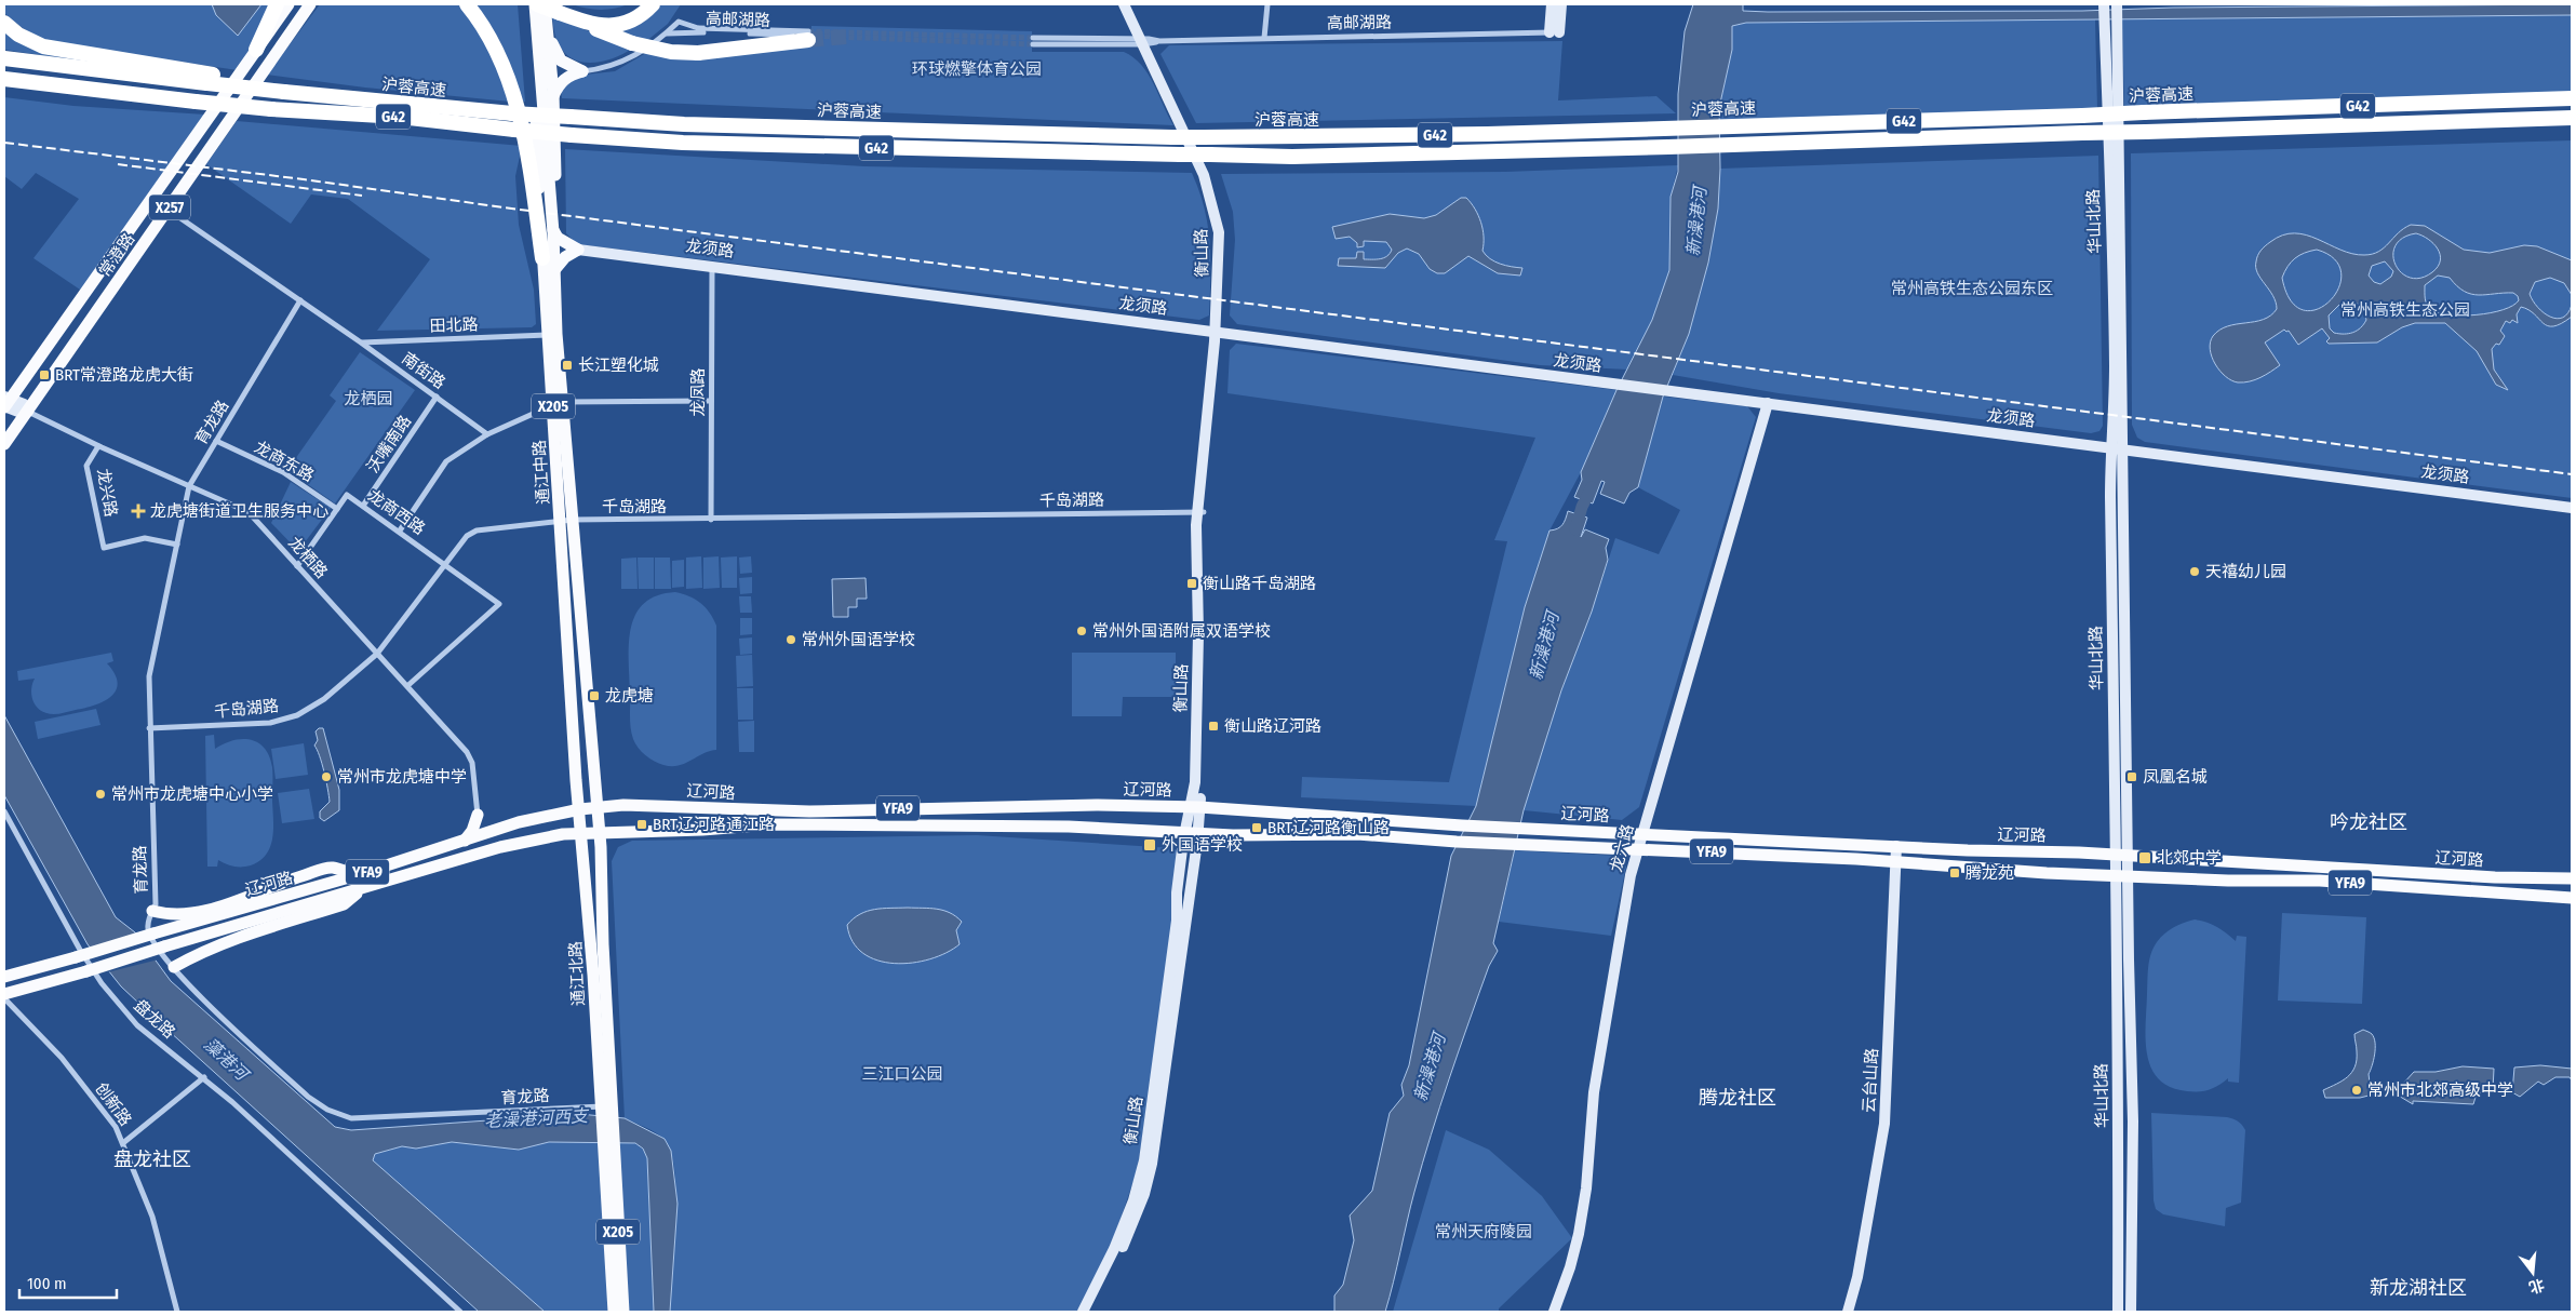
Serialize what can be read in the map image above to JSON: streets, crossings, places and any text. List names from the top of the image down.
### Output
{
  "streets": {
    "highway": ["沪蓉高速", "G42"],
    "main road": [
      "X257",
      "常澄路",
      "X205",
      "通江中路",
      "辽河路",
      "YFA9",
      "通江北路"
    ],
    "street": [
      "高邮湖路",
      "华山北路",
      "龙须路",
      "衡山路",
      "田北路",
      "南街路",
      "龙凤路",
      "育龙路",
      "沃嘴南路",
      "龙商东路",
      "龙兴路",
      "千岛湖路",
      "龙商西路",
      "龙栖路",
      "龙六路",
      "盘龙路",
      "云台山路",
      "创新路"
    ]
  },
  "crossings": [
    ["高邮湖路", "衡山路"],
    ["华山北路", "龙须路"],
    ["华山北路", "辽河路"],
    ["龙须路", "衡山路"],
    ["龙须路", "龙凤路"],
    ["龙须路", "龙六路"],
    ["衡山路", "千岛湖路"],
    ["衡山路", "辽河路"],
    ["常澄路", "南街路"],
    ["常澄路", "龙栖路"],
    ["田北路", "南街路"],
    ["田北路", "通江中路"],
    ["南街路", "育龙路"],
    ["南街路", "沃嘴南路"],
    ["龙凤路", "千岛湖路"],
    ["育龙路", "龙商东路"],
    ["育龙路", "龙兴路"],
    ["育龙路", "千岛湖路"],
    ["育龙路", "龙栖路"],
    ["育龙路", "通江北路"],
    ["沃嘴南路", "龙商西路"],
    ["龙商东路", "龙商西路"],
    ["通江中路", "千岛湖路"],
    ["通江中路", "辽河路"],
    ["通江中路", "YFA9"],
    ["通江中路", "通江北路"],
    ["龙兴路", "龙栖路"],
    ["千岛湖路", "龙商西路"],
    ["千岛湖路", "龙栖路"],
    ["龙商西路", "龙栖路"],
    ["辽河路", "YFA9"],
    ["辽河路", "龙六路"],
    ["辽河路", "通江北路"],
    ["辽河路", "云台山路"],
    ["YFA9", "通江北路"]
  ],
  "districts": [
    "吟龙社区",
    "腾龙社区",
    "盘龙社区",
    "新龙湖社区"
  ],
  "water": ["新澡港河", "藻港河", "老澡港河西支"],
  "parks": [
    "环球燃擎体育公园",
    "常州高铁生态公园东区",
    "常州高铁生态公园",
    "龙栖园",
    "三江口公园",
    "常州天府陵园"
  ],
  "places": {
    "transit": [
      "长江塑化城",
      "BRT常澄路龙虎大街",
      "衡山路千岛湖路",
      "龙虎塘",
      "衡山路辽河路",
      "凤凰名城",
      "BRT辽河路通江路",
      "BRT辽河路衡山路",
      "外国语学校",
      "北郊中学",
      "腾龙苑"
    ],
    "health": ["龙虎塘街道卫生服务中心"],
    "other": [
      "天禧幼儿园",
      "常州外国语附属双语学校",
      "常州外国语学校",
      "常州市龙虎塘中学",
      "常州市龙虎塘中心小学",
      "常州市北郊高级中学"
    ]
  },
  "scale_bar": "100 m",
  "north": "bottom"
}
